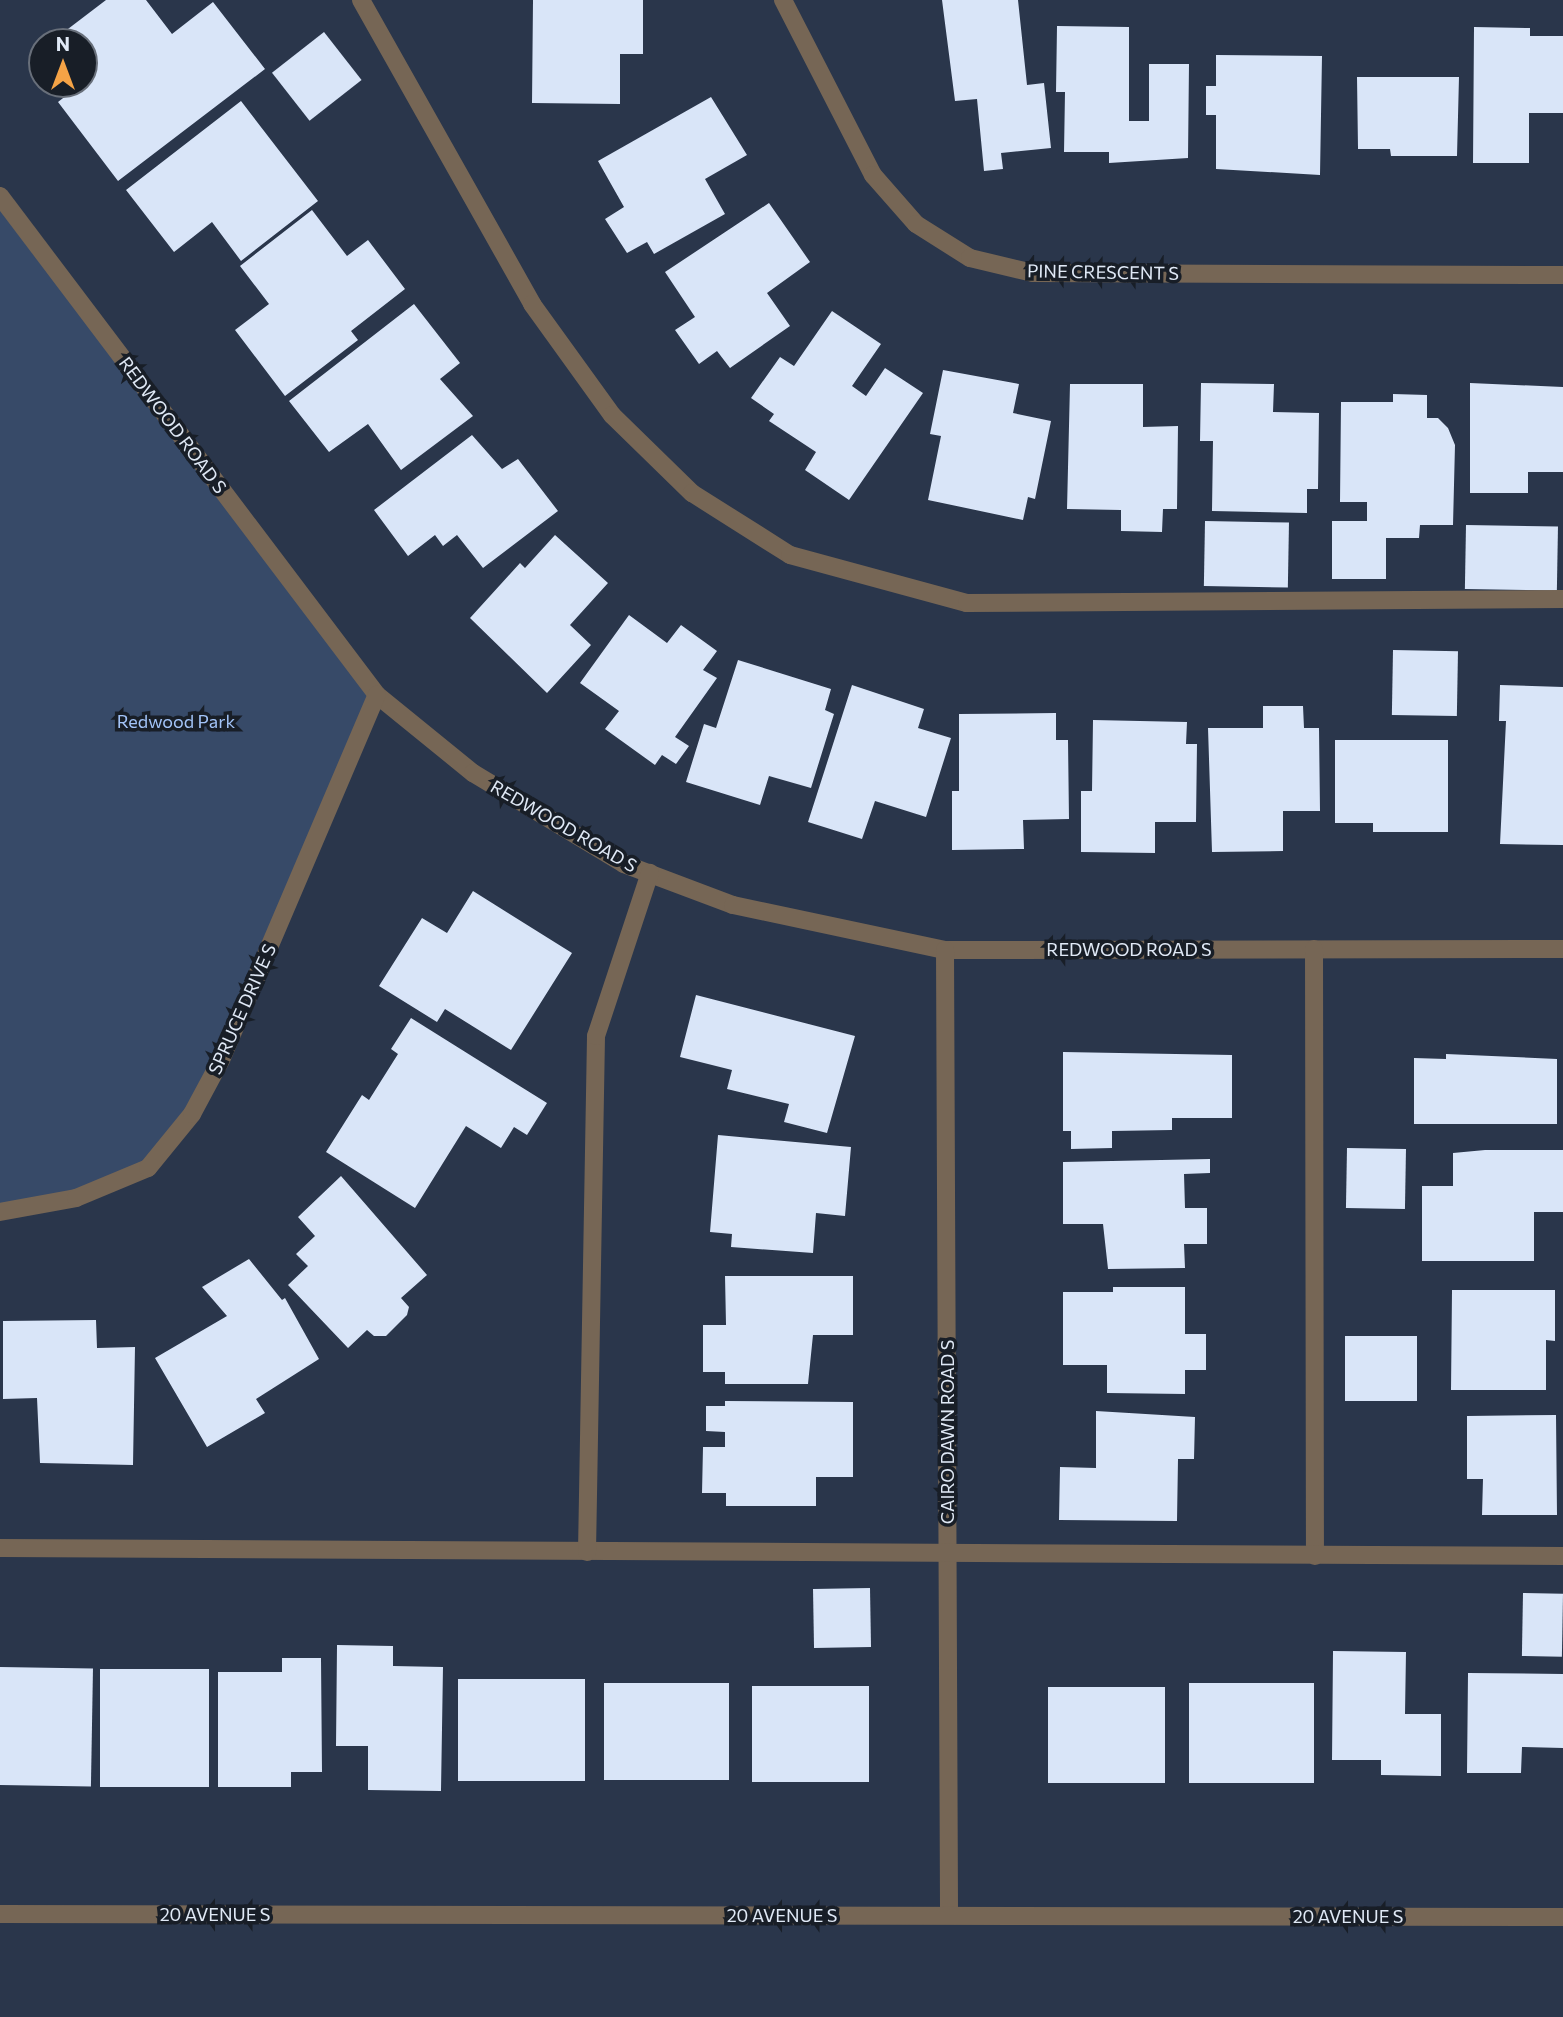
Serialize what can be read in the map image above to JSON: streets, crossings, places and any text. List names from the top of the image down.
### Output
{
  "streets": {
    "street": [
      "PINE CRESCENT S",
      "REDWOOD ROAD S",
      "SPRUCE DRIVE S",
      "CAIRO DAWN ROAD S",
      "20 AVENUE S"
    ]
  },
  "crossings": [
    ["REDWOOD ROAD S", "SPRUCE DRIVE S"],
    ["REDWOOD ROAD S", "CAIRO DAWN ROAD S"],
    ["CAIRO DAWN ROAD S", "20 AVENUE S"]
  ],
  "parks": ["Redwood Park"],
  "north": "top"
}
